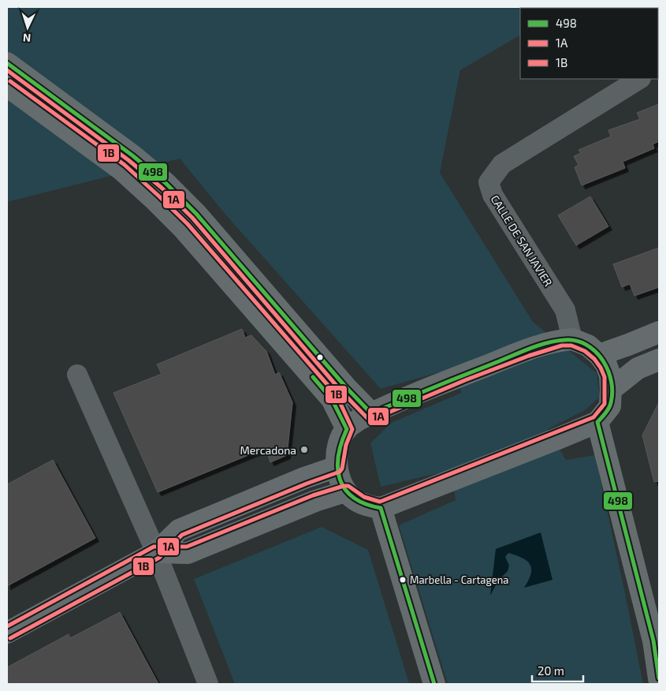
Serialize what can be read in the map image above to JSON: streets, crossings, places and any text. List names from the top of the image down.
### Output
{
  "streets": {
    "street": ["CALLE DE SAN JAVIER"]
  },
  "places": ["Mercadona", "Marbella - Cartagena"],
  "lines": ["transit line 498", "transit line 1A", "transit line 1B"],
  "legend": ["498", "1A", "1B"],
  "scale_bar": "20 m",
  "north": "bottom"
}
